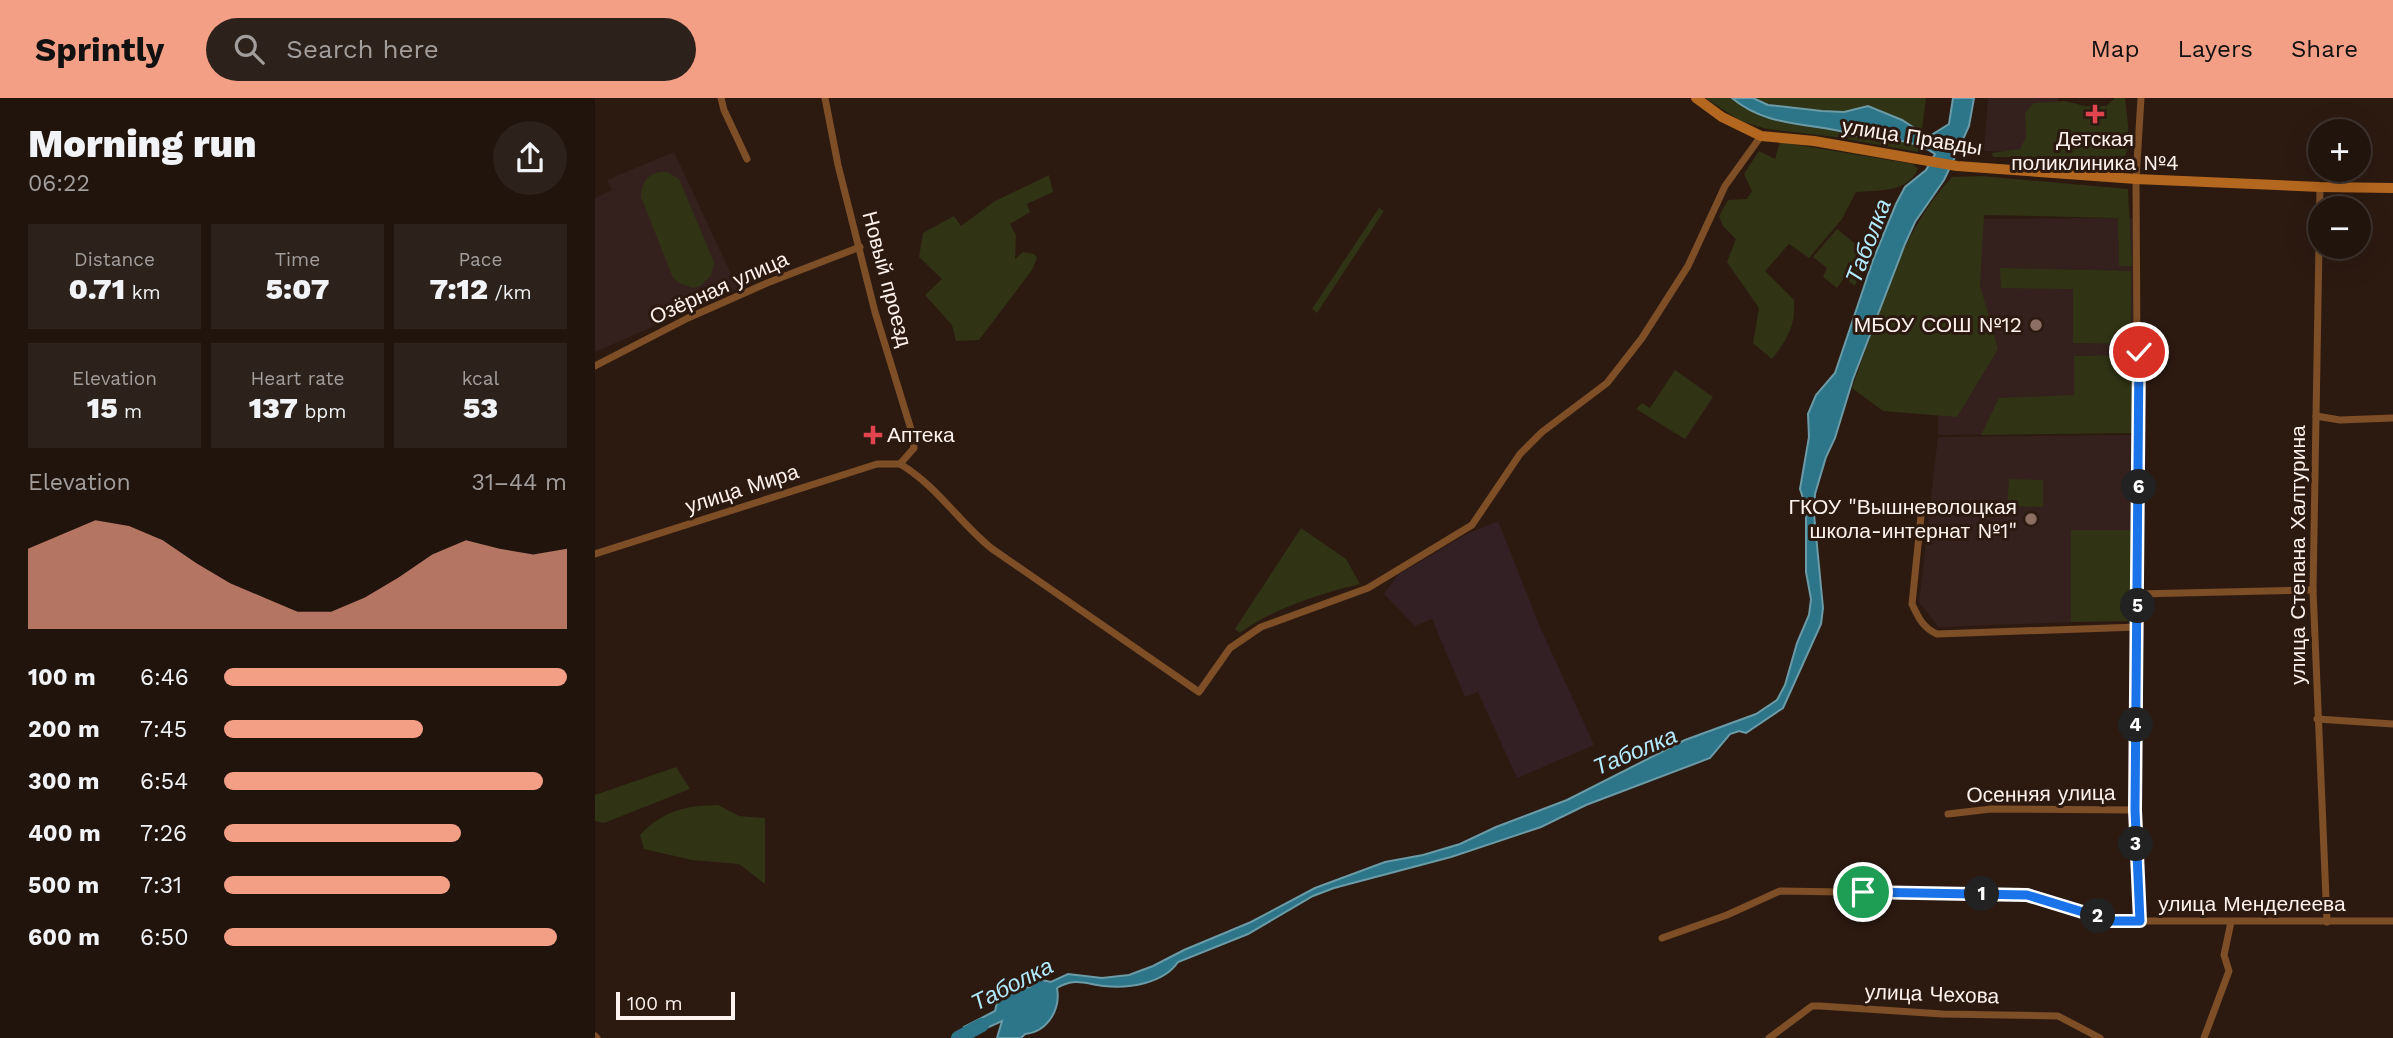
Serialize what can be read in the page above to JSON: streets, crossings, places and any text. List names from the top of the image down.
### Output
{
  "streets": {
    "street": [
      "улица Правды",
      "Новый проезд",
      "Озёрная улица",
      "улица Мира",
      "улица Степана Халтурина",
      "Осенняя улица",
      "улица Менделеева",
      "улица Чехова"
    ]
  },
  "crossings": [
    ["улица Правды", "улица Степана Халтурина"],
    ["Новый проезд", "Озёрная улица"],
    ["Новый проезд", "улица Мира"],
    ["улица Степана Халтурина", "улица Менделеева"]
  ],
  "water": ["Таболка"],
  "places": {
    "health": ["Детская поликлиника №4", "Аптека"],
    "other": ["МБОУ СОШ №12", "ГКОУ \"Вышневолоцкая школа-интернат №1\""]
  },
  "scale_bar": "100 m",
  "page": {
    "header": "Sprintly",
    "search": "Search here",
    "nav": ["Map", "Layers", "Share"],
    "heading": ["Morning run", "06:22"],
    "map_buttons": ["+", "−"],
    "stats": [
      ["Distance", "0.71 km"],
      ["Time", "5:07"],
      ["Pace", "7:12 /km"],
      ["Elevation", "15 m"],
      ["Heart rate", "137 bpm"],
      ["kcal", "53"]
    ],
    "chart": ["Elevation", "31–44 m"],
    "pins": [
      "6",
      "5",
      "4",
      "3",
      "1",
      "2"
    ],
    "list": [
      {
        "name": "100 m",
        "note": "6:46"
      },
      {
        "name": "200 m",
        "note": "7:45"
      },
      {
        "name": "300 m",
        "note": "6:54"
      },
      {
        "name": "400 m",
        "note": "7:26"
      },
      {
        "name": "500 m",
        "note": "7:31"
      },
      {
        "name": "600 m",
        "note": "6:50"
      }
    ],
    "scale": "100 m"
  }
}
